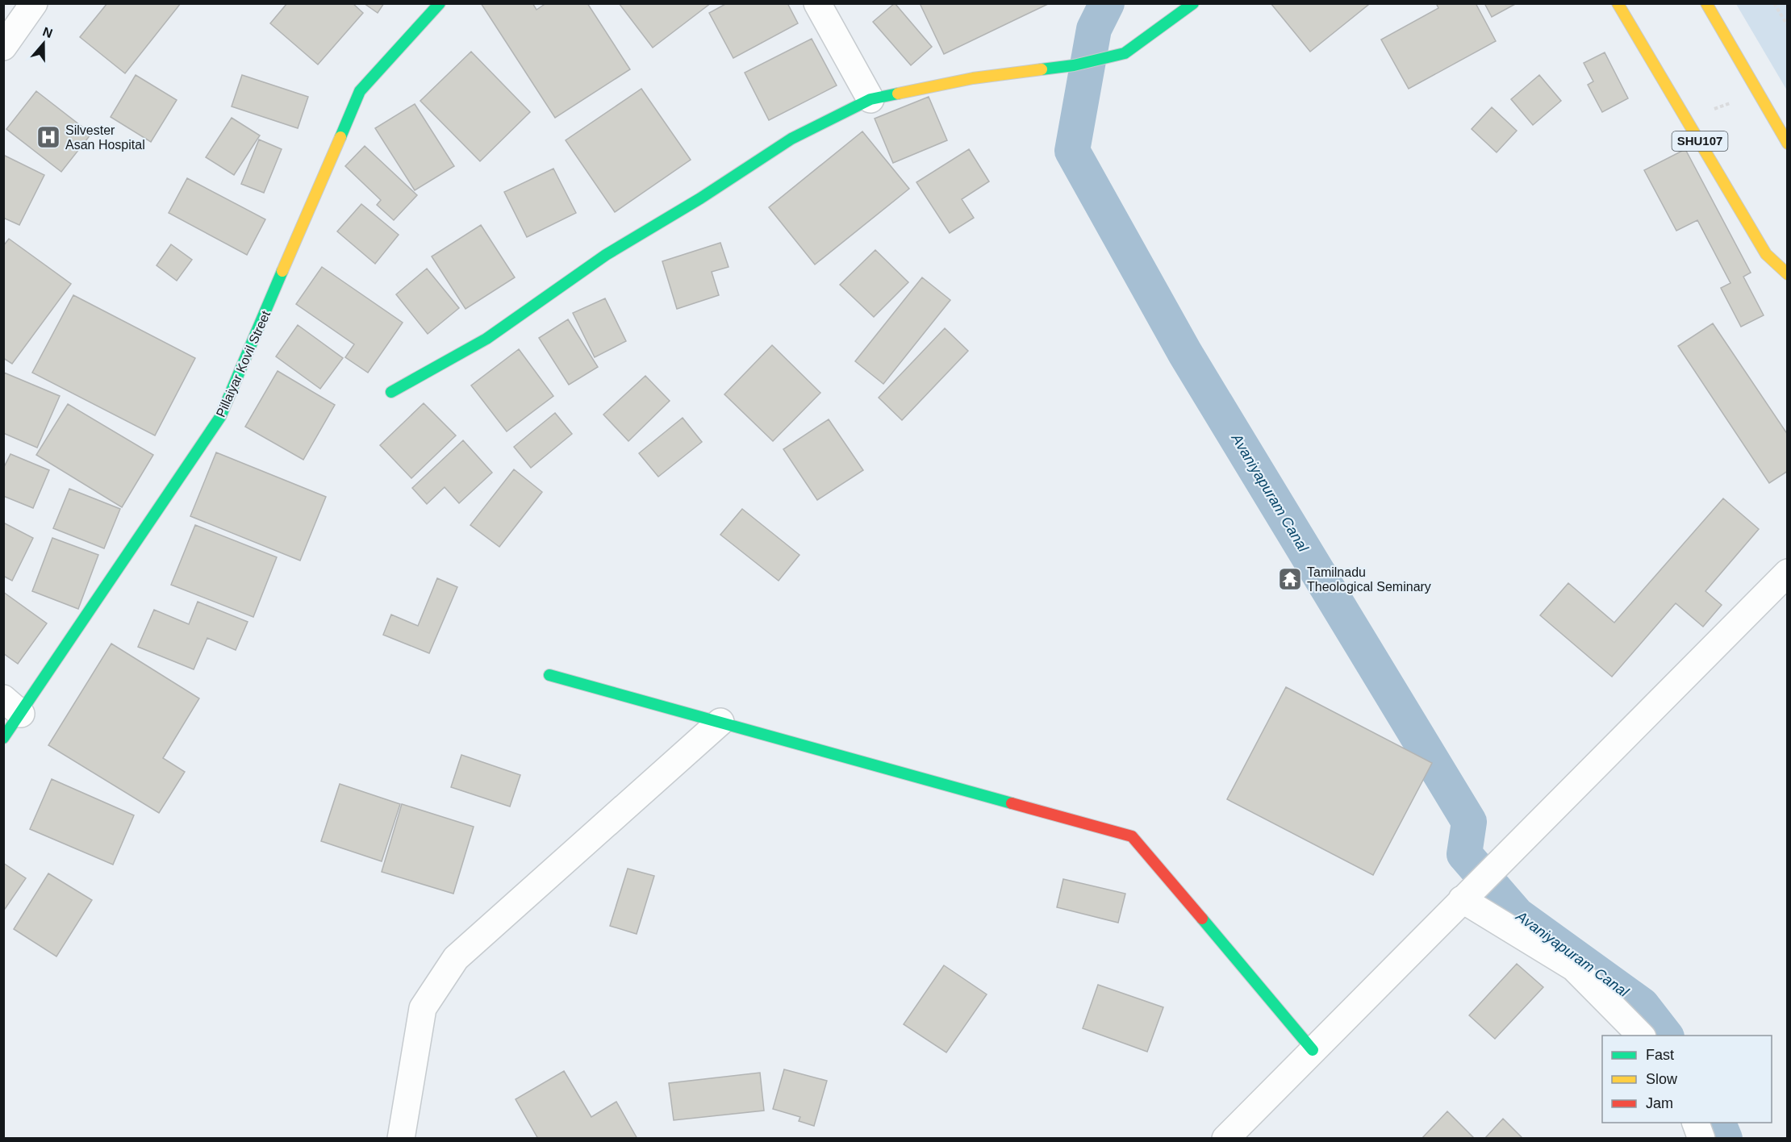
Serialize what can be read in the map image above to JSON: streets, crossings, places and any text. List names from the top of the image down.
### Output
{
  "streets": {
    "street": ["SHU107", "Pillaiyar Kovil Street"]
  },
  "water": ["Avaniyapuram Canal"],
  "places": {
    "hospital": ["Silvester Asan Hospital"],
    "temple": ["Tamilnadu Theological Seminary"]
  },
  "legend": ["Fast", "Slow", "Jam"],
  "north": "top"
}
